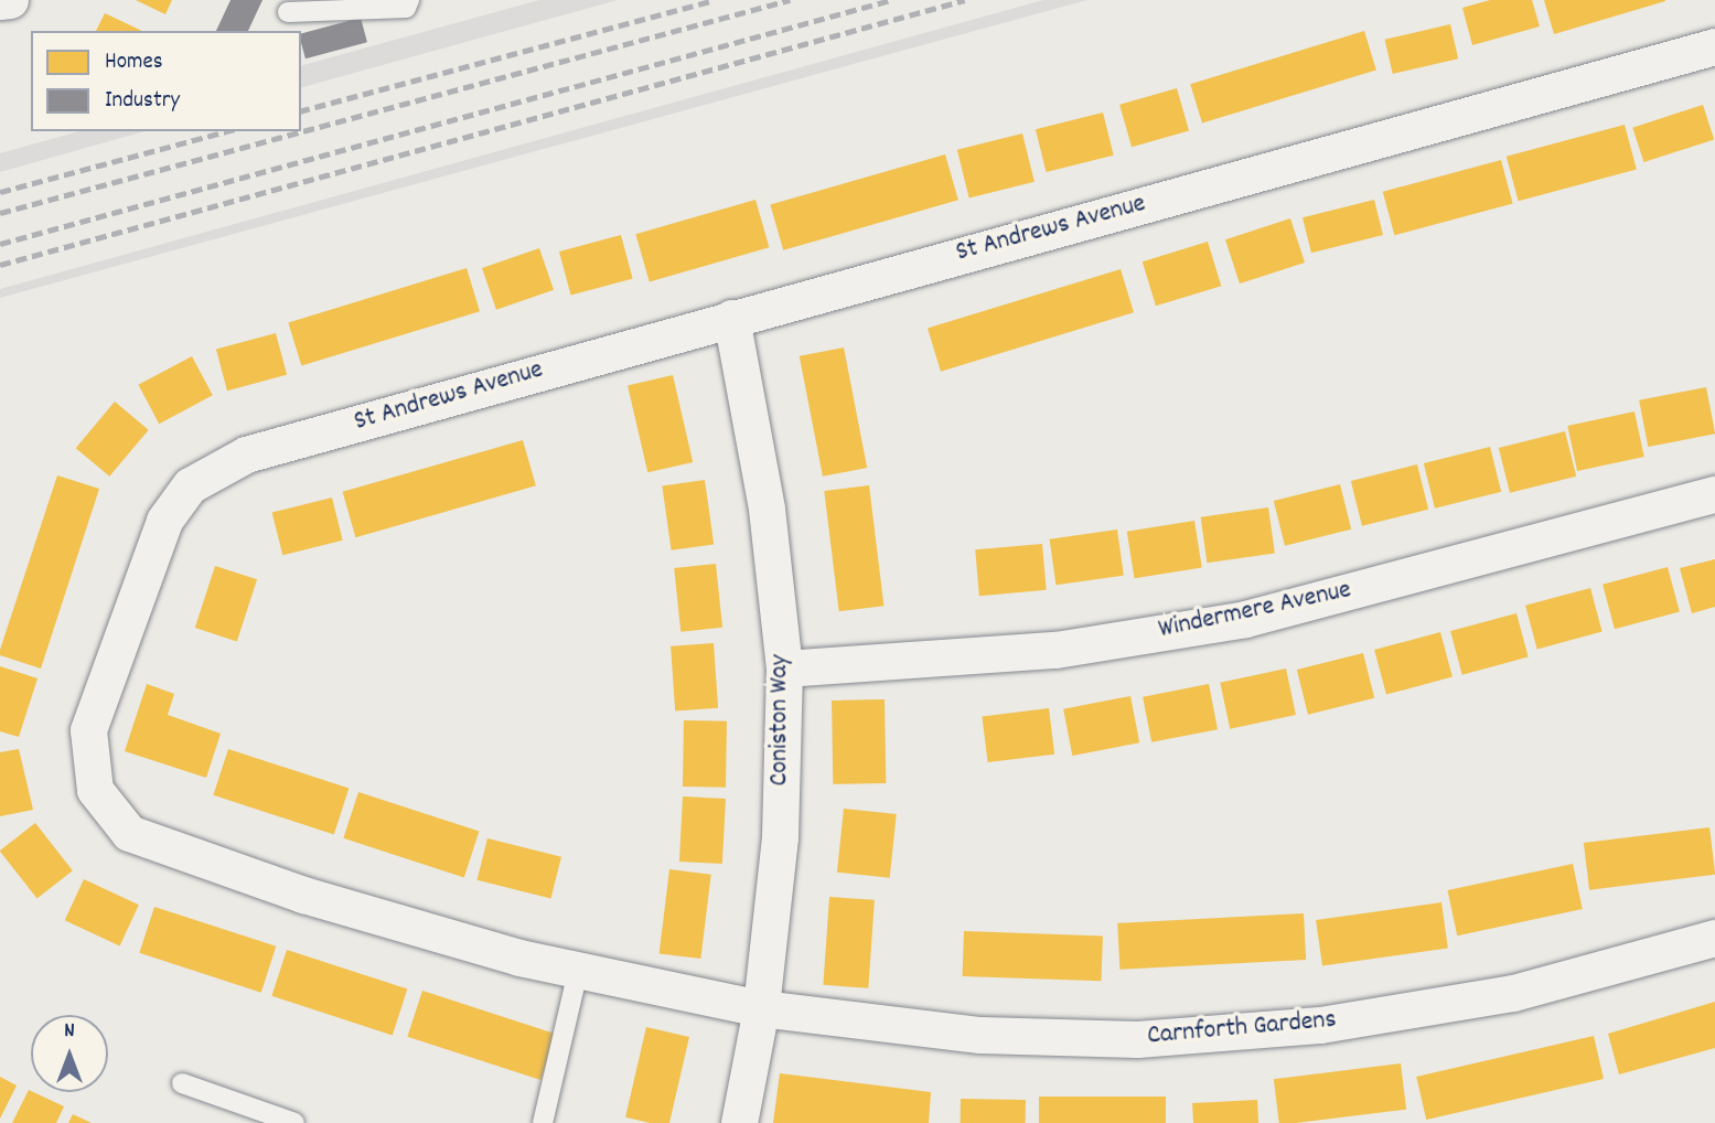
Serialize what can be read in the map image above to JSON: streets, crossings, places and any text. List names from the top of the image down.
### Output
{
  "streets": {
    "street": [
      "St Andrews Avenue",
      "Windermere Avenue",
      "Coniston Way",
      "Carnforth Gardens"
    ]
  },
  "crossings": [
    ["St Andrews Avenue", "Coniston Way"],
    ["St Andrews Avenue", "Carnforth Gardens"],
    ["Windermere Avenue", "Coniston Way"],
    ["Coniston Way", "Carnforth Gardens"]
  ],
  "legend": ["Homes", "Industry"],
  "north": "top"
}
